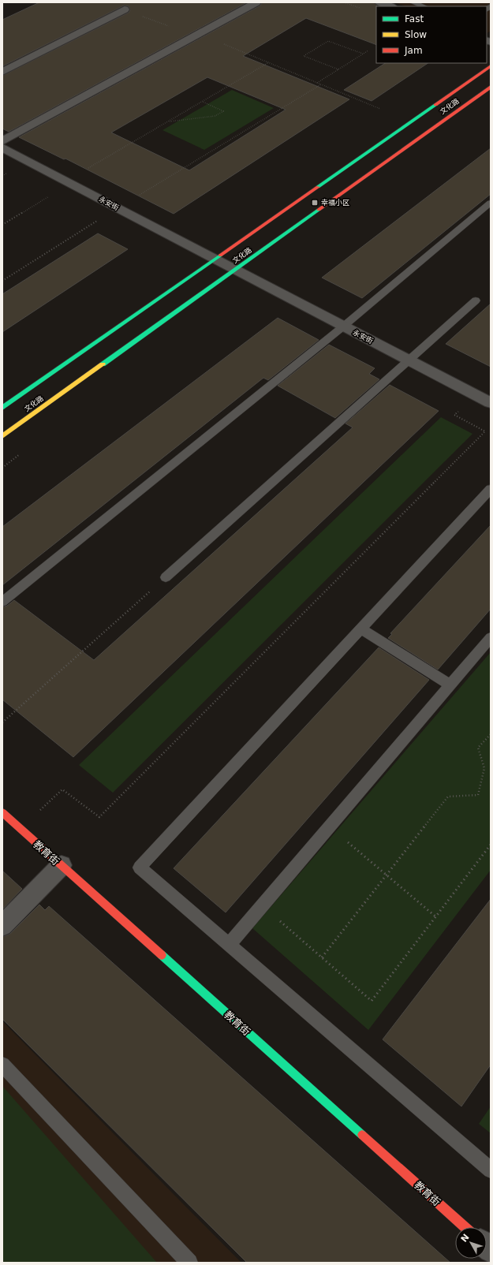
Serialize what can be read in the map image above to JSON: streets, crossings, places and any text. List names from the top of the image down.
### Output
{
  "streets": {
    "main road": ["文化路", "教育街"],
    "street": ["永安街"]
  },
  "crossings": [
    ["文化路", "永安街"]
  ],
  "places": {
    "transit": ["幸福小区"]
  },
  "legend": ["Fast", "Slow", "Jam"],
  "north": "top left"
}
